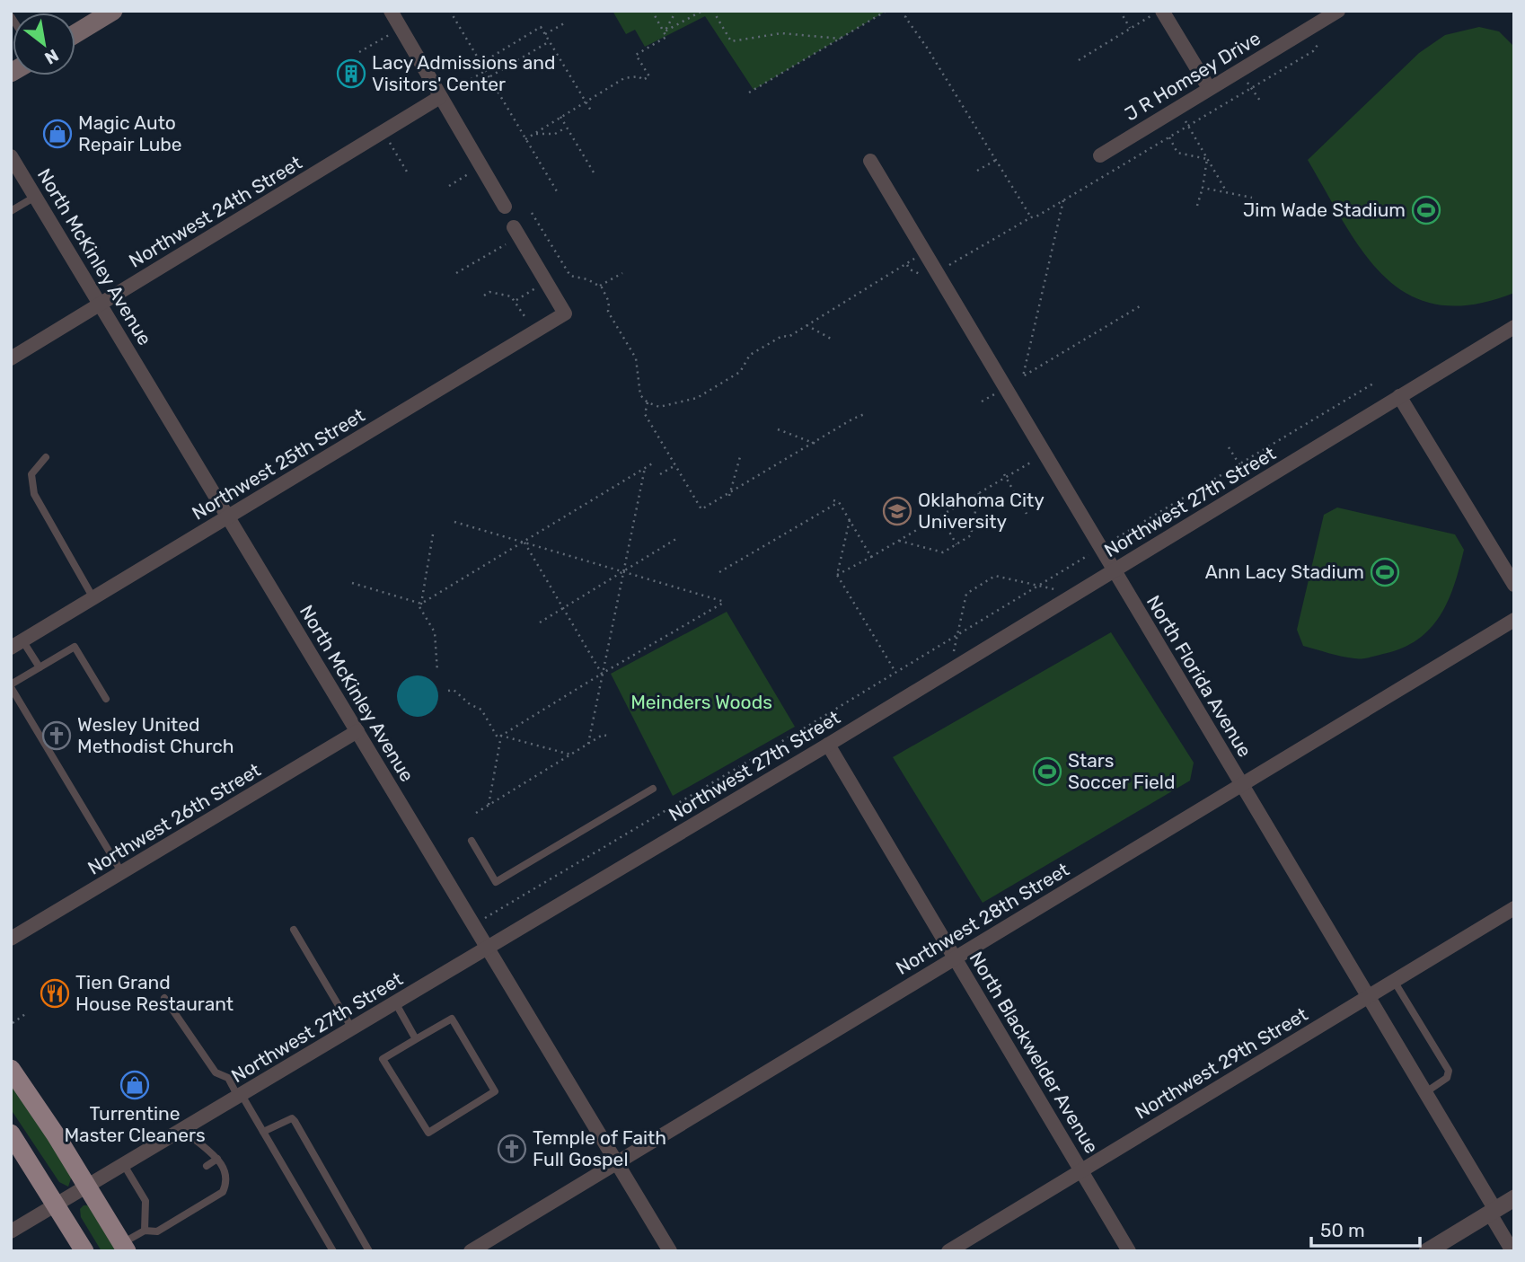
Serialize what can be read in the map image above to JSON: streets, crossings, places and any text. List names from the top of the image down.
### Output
{
  "streets": {
    "street": [
      "J R Homsey Drive",
      "Northwest 24th Street",
      "North McKinley Avenue",
      "Northwest 25th Street",
      "Northwest 27th Street",
      "North Florida Avenue",
      "Northwest 26th Street",
      "Northwest 28th Street",
      "North Blackwelder Avenue",
      "Northwest 29th Street"
    ]
  },
  "crossings": [
    ["Northwest 24th Street", "North McKinley Avenue"],
    ["North McKinley Avenue", "Northwest 25th Street"],
    ["North McKinley Avenue", "Northwest 27th Street"],
    ["North McKinley Avenue", "Northwest 26th Street"],
    ["North McKinley Avenue", "Northwest 28th Street"],
    ["Northwest 27th Street", "North Florida Avenue"],
    ["Northwest 27th Street", "North Blackwelder Avenue"],
    ["North Florida Avenue", "Northwest 28th Street"],
    ["North Florida Avenue", "Northwest 29th Street"],
    ["Northwest 28th Street", "North Blackwelder Avenue"],
    ["North Blackwelder Avenue", "Northwest 29th Street"]
  ],
  "parks": ["Meinders Woods"],
  "places": {
    "building": ["Lacy Admissions and Visitors' Center"],
    "shop": ["Magic Auto Repair Lube", "Turrentine Master Cleaners"],
    "sports": ["Jim Wade Stadium", "Ann Lacy Stadium", "Stars Soccer Field"],
    "school or university": ["Oklahoma City University"],
    "church": ["Wesley United Methodist Church", "Temple of Faith Full Gospel"],
    "restaurant": ["Tien Grand House Restaurant"]
  },
  "scale_bar": "50 m",
  "north": "bottom right"
}
